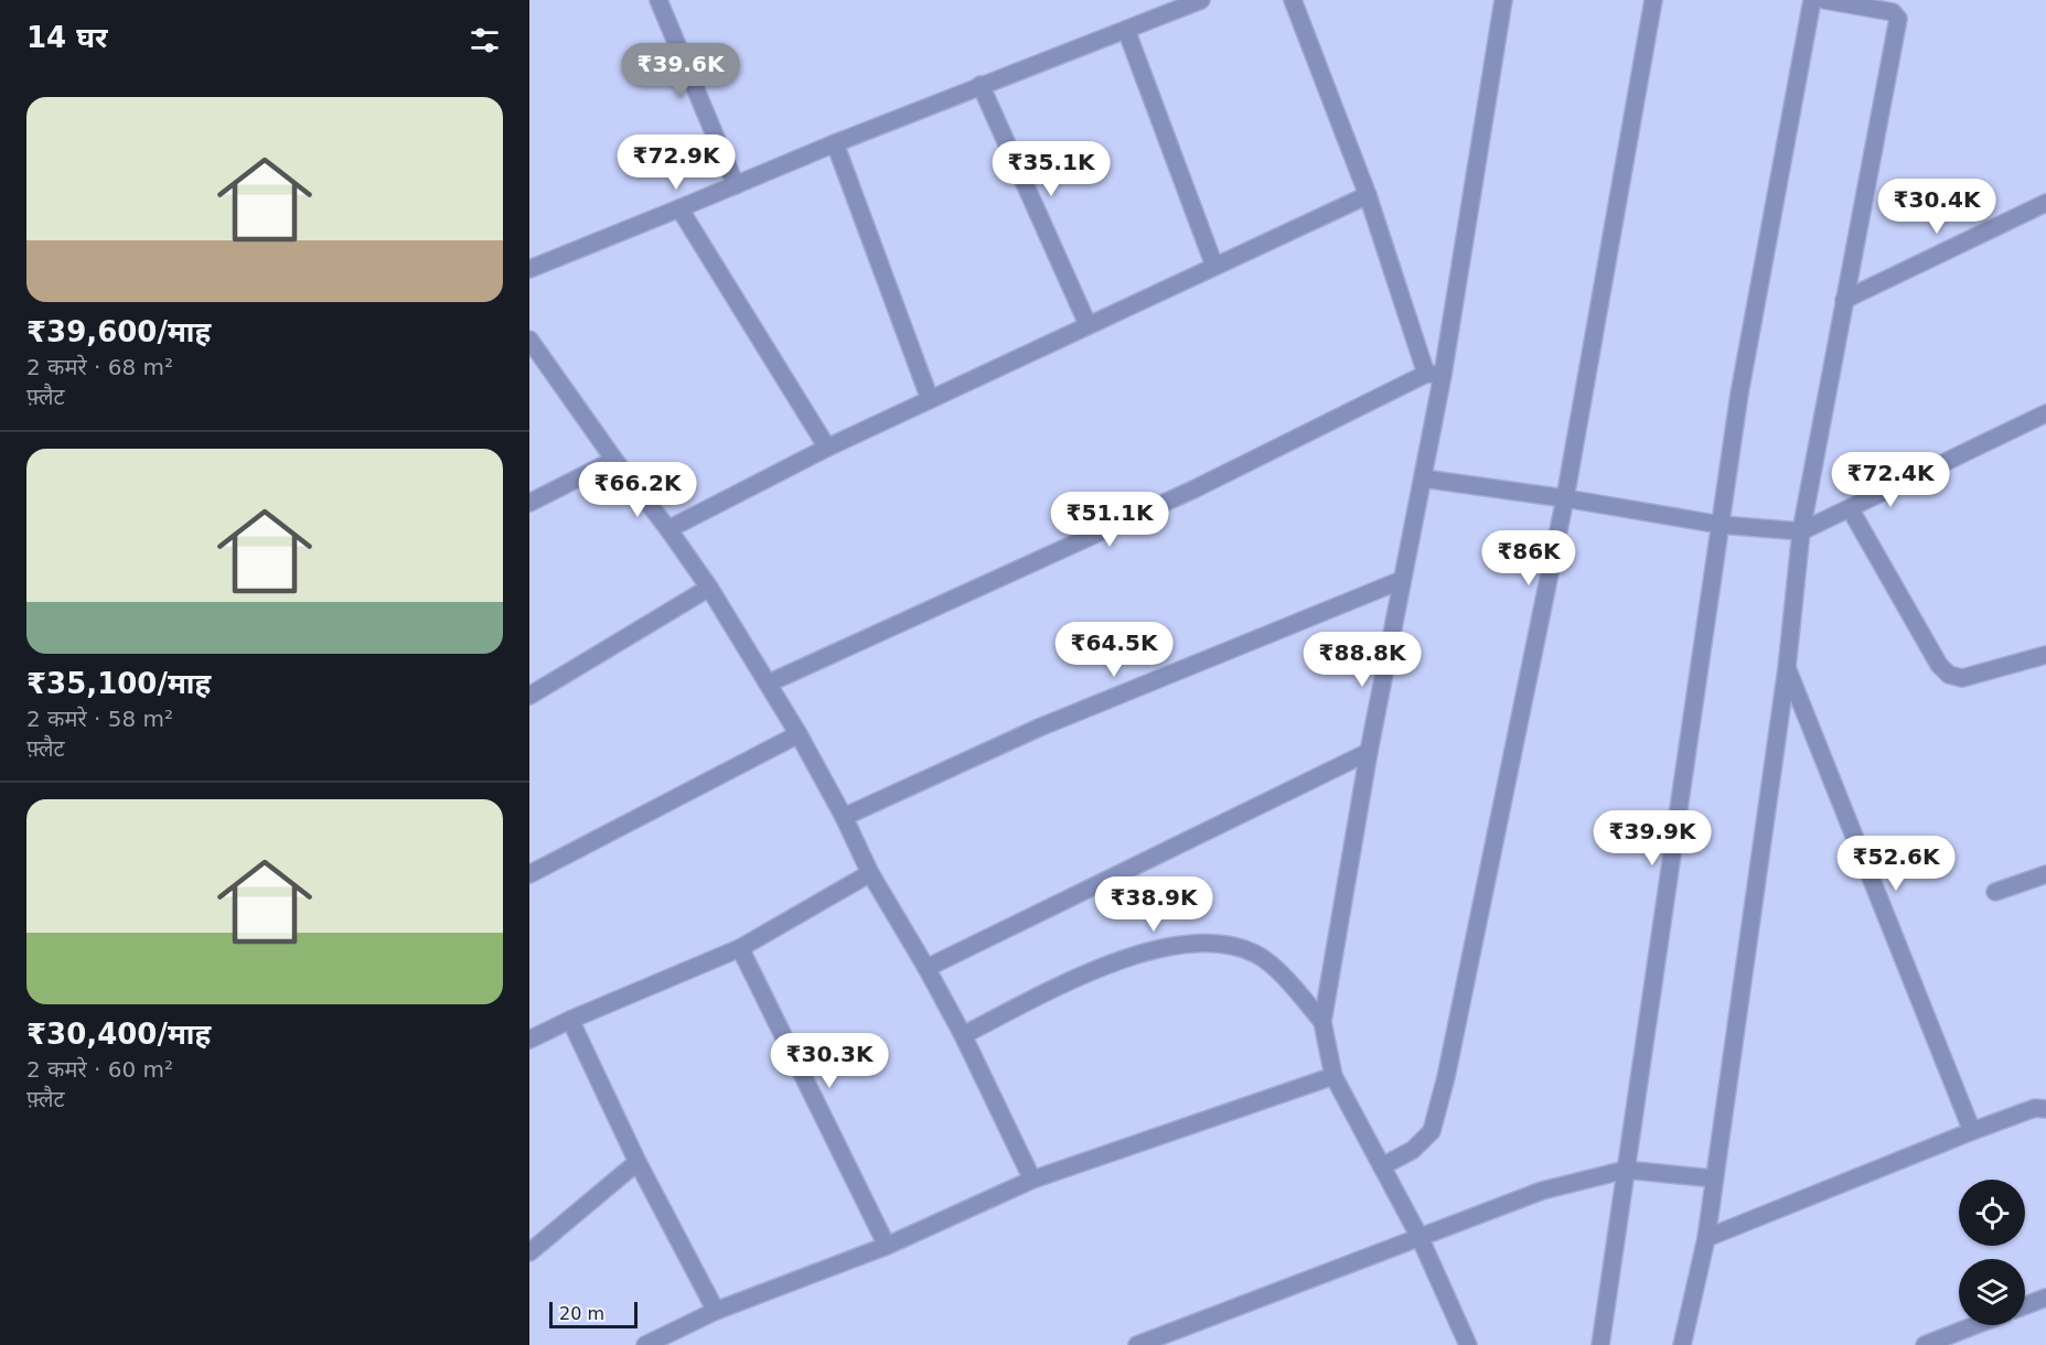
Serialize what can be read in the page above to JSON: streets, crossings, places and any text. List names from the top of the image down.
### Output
{
  "scale_bar": "20 m",
  "page": {
    "heading": "14 घर",
    "price": [
      "₹39.6K",
      "₹72.9K",
      "₹35.1K",
      "₹30.4K",
      "₹72.4K",
      "₹66.2K",
      "₹51.1K",
      "₹86K",
      "₹64.5K",
      "₹88.8K",
      "₹39.9K",
      "₹52.6K",
      "₹38.9K",
      "₹30.3K"
    ],
    "list": [
      {
        "name": "₹39,600/माह",
        "note": "2 कमरे · 68 m² · फ़्लैट"
      },
      {
        "name": "₹35,100/माह",
        "note": "2 कमरे · 58 m² · फ़्लैट"
      },
      {
        "name": "₹30,400/माह",
        "note": "2 कमरे · 60 m² · फ़्लैट"
      }
    ],
    "scale": "20 m"
  }
}
